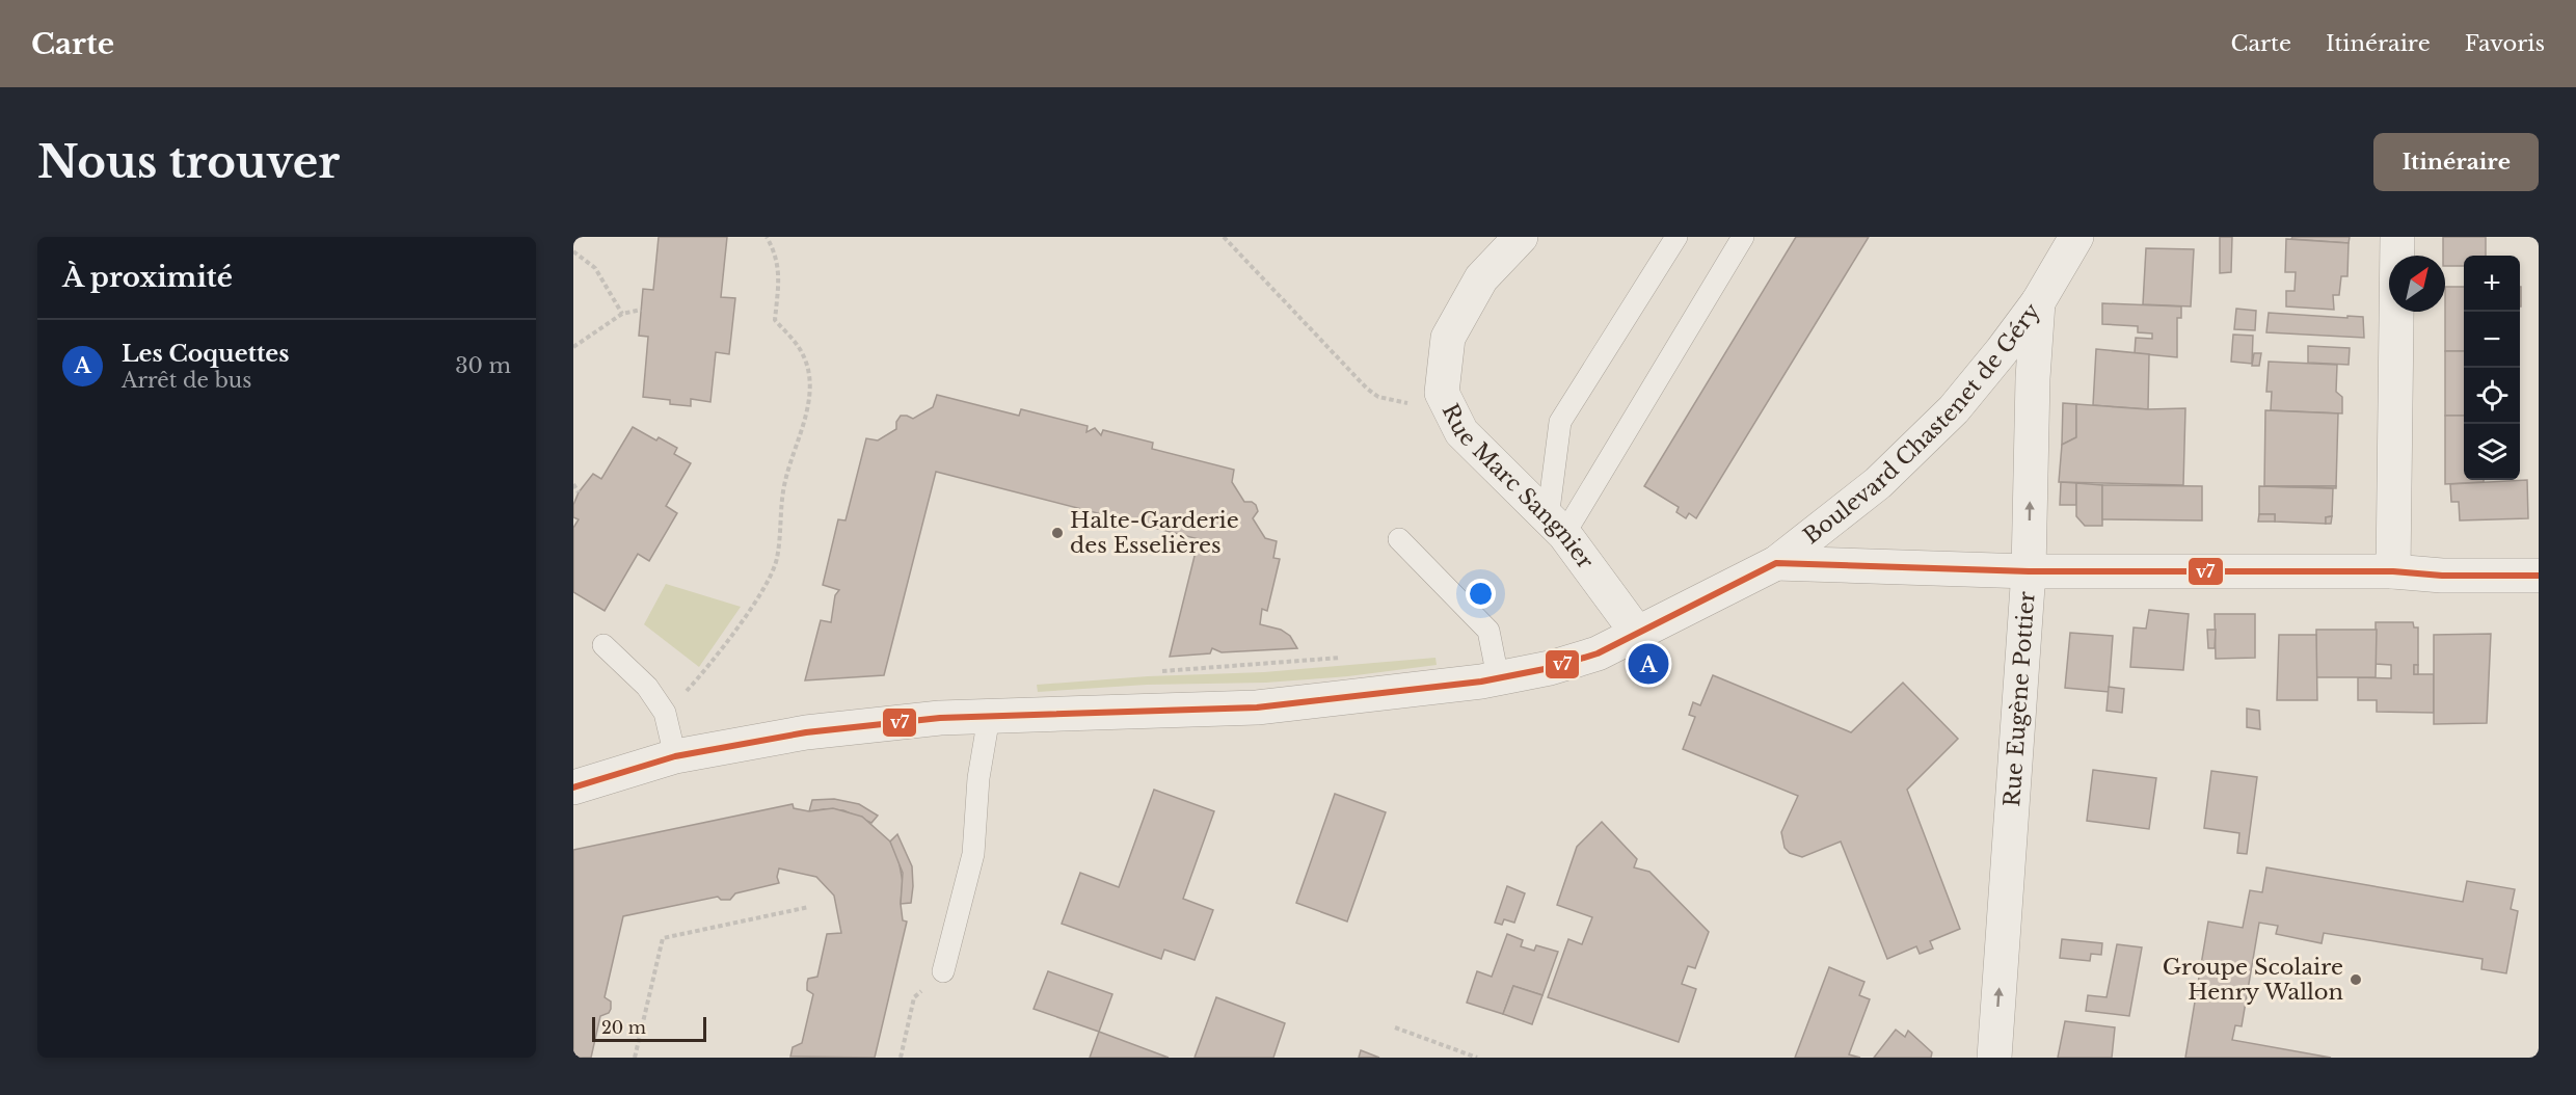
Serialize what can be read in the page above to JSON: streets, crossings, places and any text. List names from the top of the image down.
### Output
{
  "streets": {
    "street": ["Boulevard Chastenet de Géry", "Rue Marc Sangnier", "Rue Eugène Pottier"]
  },
  "crossings": [
    ["Boulevard Chastenet de Géry", "Rue Marc Sangnier"],
    ["Boulevard Chastenet de Géry", "Rue Eugène Pottier"]
  ],
  "one_way": ["Rue Eugène Pottier"],
  "places": ["Halte-Garderie des Esselières", "Groupe Scolaire Henry Wallon"],
  "lines": ["transit line v7"],
  "scale_bar": "20 m",
  "north": "top right",
  "page": {
    "header": "Carte",
    "nav": ["Carte", "Itinéraire", "Favoris"],
    "buttons": "Itinéraire",
    "title": "Nous trouver",
    "heading": "À proximité",
    "map_buttons": ["+", "−"],
    "list": [
      {
        "mark": "A",
        "name": "Les Coquettes",
        "note": "Arrêt de bus",
        "value": "30 m"
      }
    ],
    "pins": "A",
    "scale": "20 m"
  }
}
